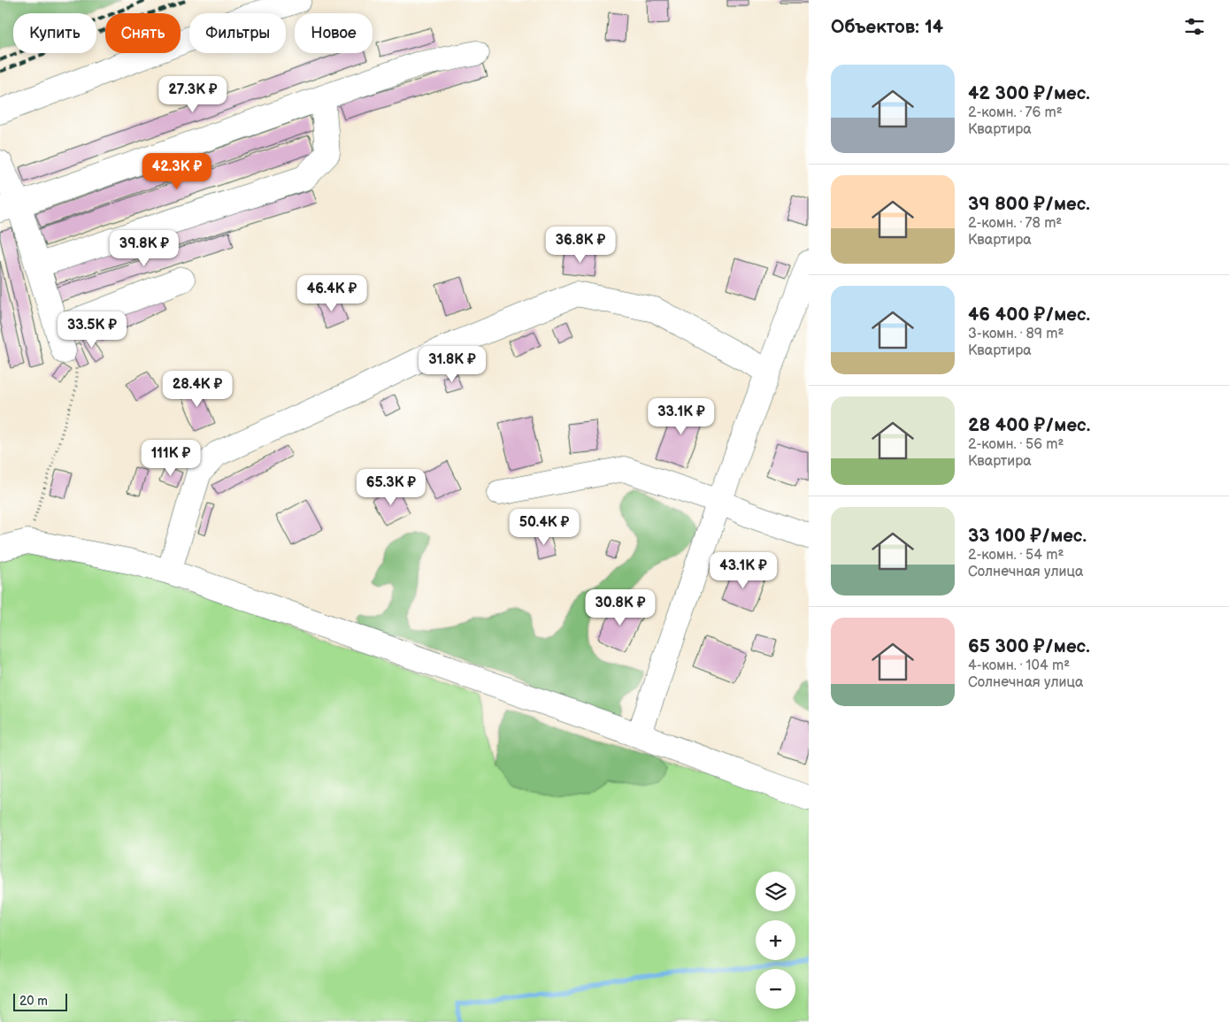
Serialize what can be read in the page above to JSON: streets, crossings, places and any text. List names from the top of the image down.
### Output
{
  "scale_bar": "20 m",
  "page": {
    "heading": "Объектов: 14",
    "chip": [
      "Купить",
      "Снять",
      "Фильтры",
      "Новое"
    ],
    "list": [
      {
        "name": "42 300 ₽/мес.",
        "note": "2-комн. · 76 m² · Квартира"
      },
      {
        "name": "39 800 ₽/мес.",
        "note": "2-комн. · 78 m² · Квартира"
      },
      {
        "name": "46 400 ₽/мес.",
        "note": "3-комн. · 89 m² · Квартира"
      },
      {
        "name": "28 400 ₽/мес.",
        "note": "2-комн. · 56 m² · Квартира"
      },
      {
        "name": "33 100 ₽/мес.",
        "note": "2-комн. · 54 m² · Солнечная улица"
      },
      {
        "name": "65 300 ₽/мес.",
        "note": "4-комн. · 104 m² · Солнечная улица"
      }
    ],
    "price": [
      "27.3K ₽",
      "42.3K ₽",
      "36.8K ₽",
      "39.8K ₽",
      "46.4K ₽",
      "33.5K ₽",
      "31.8K ₽",
      "28.4K ₽",
      "33.1K ₽",
      "111K ₽",
      "65.3K ₽",
      "50.4K ₽",
      "43.1K ₽",
      "30.8K ₽"
    ],
    "map_buttons": ["+", "−"],
    "scale": "20 m"
  }
}
